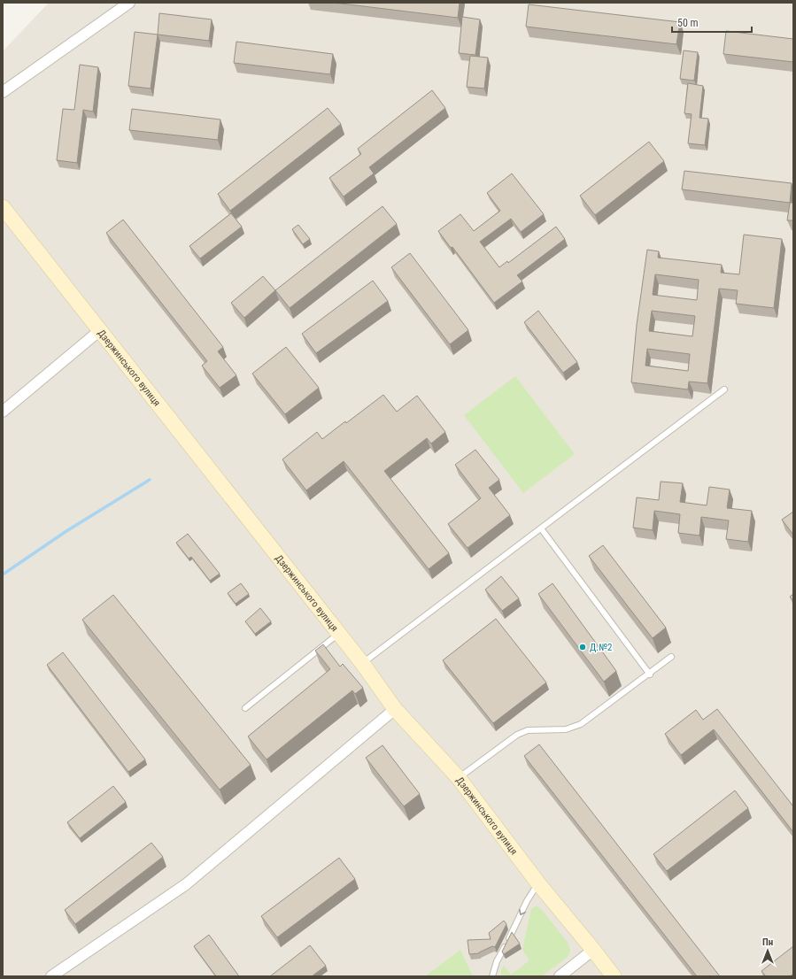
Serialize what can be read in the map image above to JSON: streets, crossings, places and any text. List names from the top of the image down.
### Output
{
  "streets": {
    "main road": ["Дзержинського вулиця"]
  },
  "places": ["Д.№2"],
  "scale_bar": "50 m",
  "north": "top"
}
